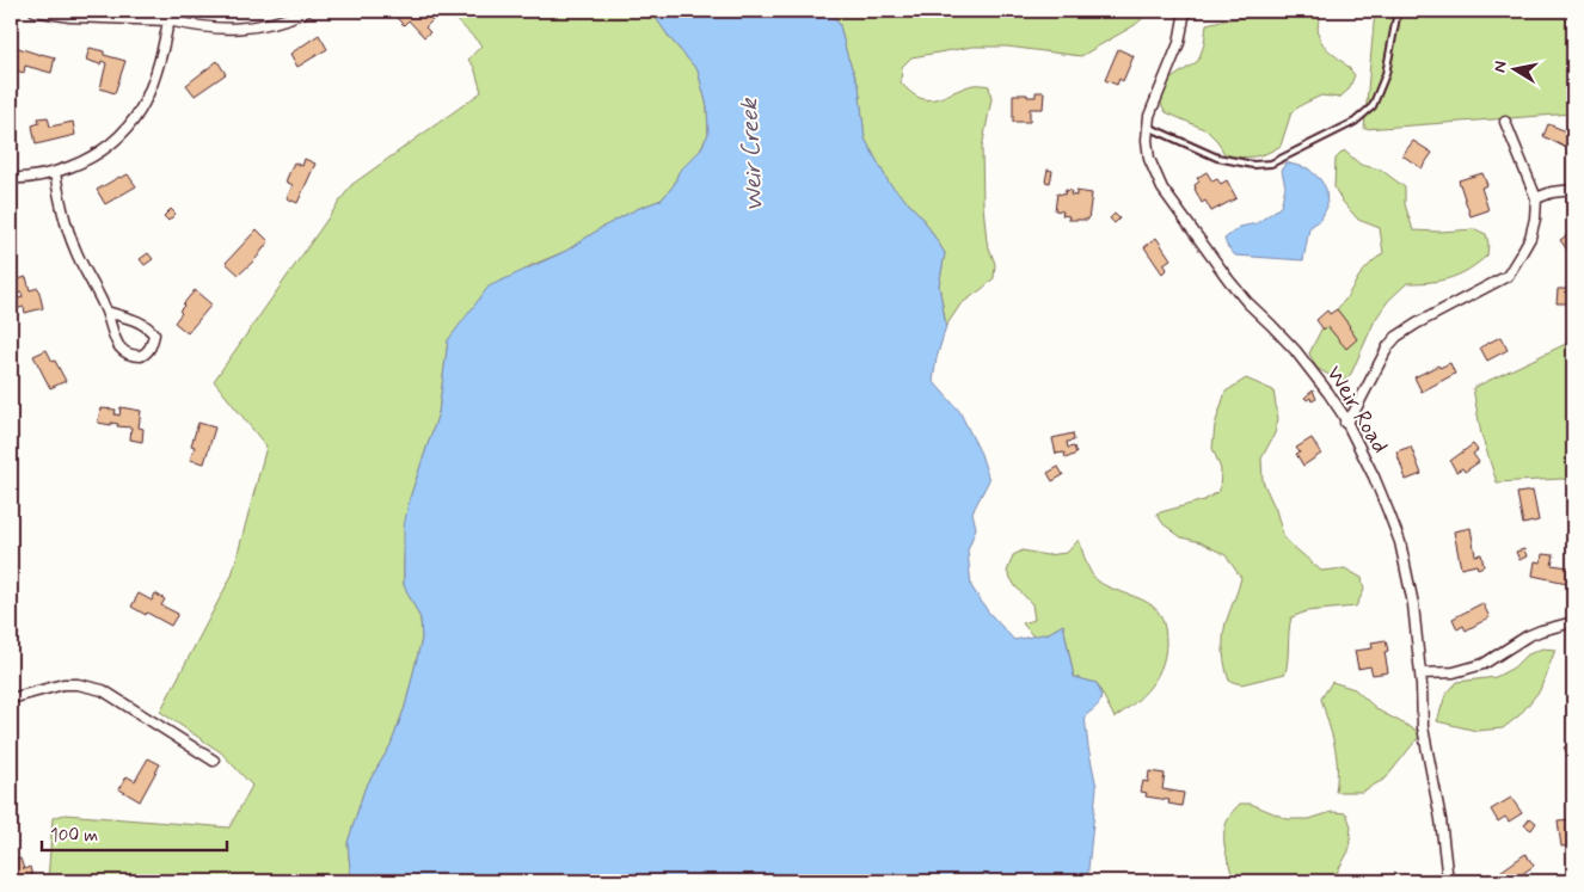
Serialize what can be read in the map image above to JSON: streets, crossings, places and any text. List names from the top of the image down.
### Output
{
  "streets": {
    "street": ["Weir Road"]
  },
  "water": ["Weir Creek"],
  "scale_bar": "100 m",
  "north": "left"
}
